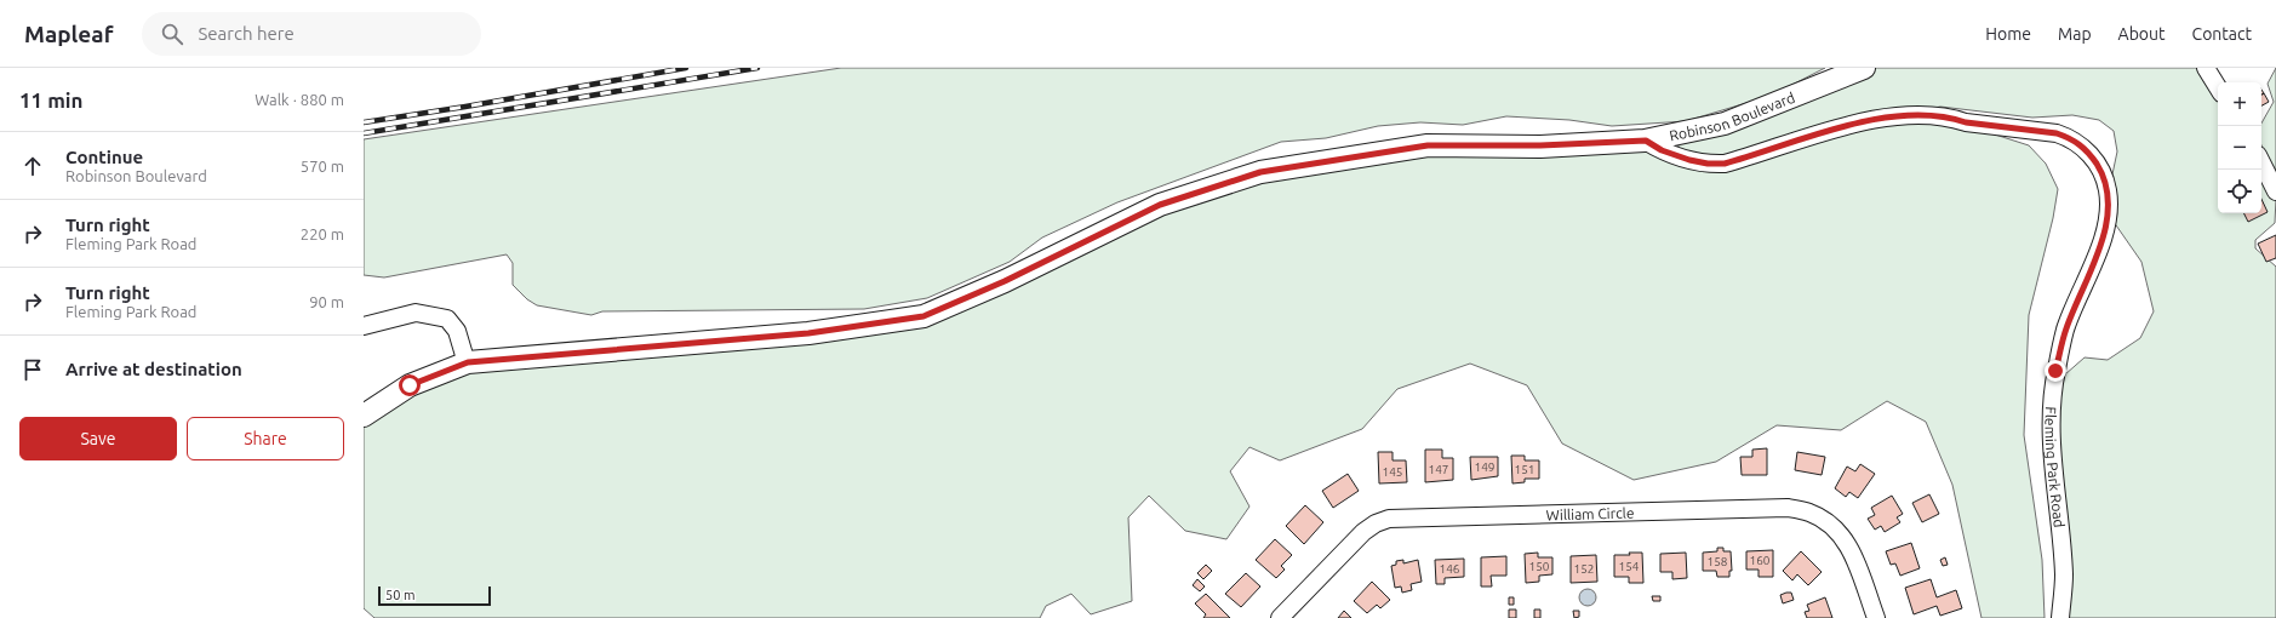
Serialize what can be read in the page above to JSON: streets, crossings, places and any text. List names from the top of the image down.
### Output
{
  "streets": {
    "main road": ["Robinson Boulevard"],
    "street": ["Fleming Park Road", "William Circle"]
  },
  "crossings": [
    ["Robinson Boulevard", "Fleming Park Road"]
  ],
  "house_numbers": [
    "149",
    "147",
    "151",
    "145",
    "160",
    "158",
    "150",
    "154",
    "146",
    "152"
  ],
  "scale_bar": "50 m",
  "page": {
    "header": "Mapleaf",
    "search": "Search here",
    "nav": [
      "Home",
      "Map",
      "About",
      "Contact"
    ],
    "heading": ["11 min", "Walk · 880 m"],
    "map_buttons": ["+", "−"],
    "list": [
      ["Continue", "Robinson Boulevard", "570 m"],
      ["Turn right", "Fleming Park Road", "220 m"],
      ["Turn right", "Fleming Park Road", "90 m"],
      "Arrive at destination"
    ],
    "buttons": ["Save", "Share"],
    "scale": "50 m"
  }
}
